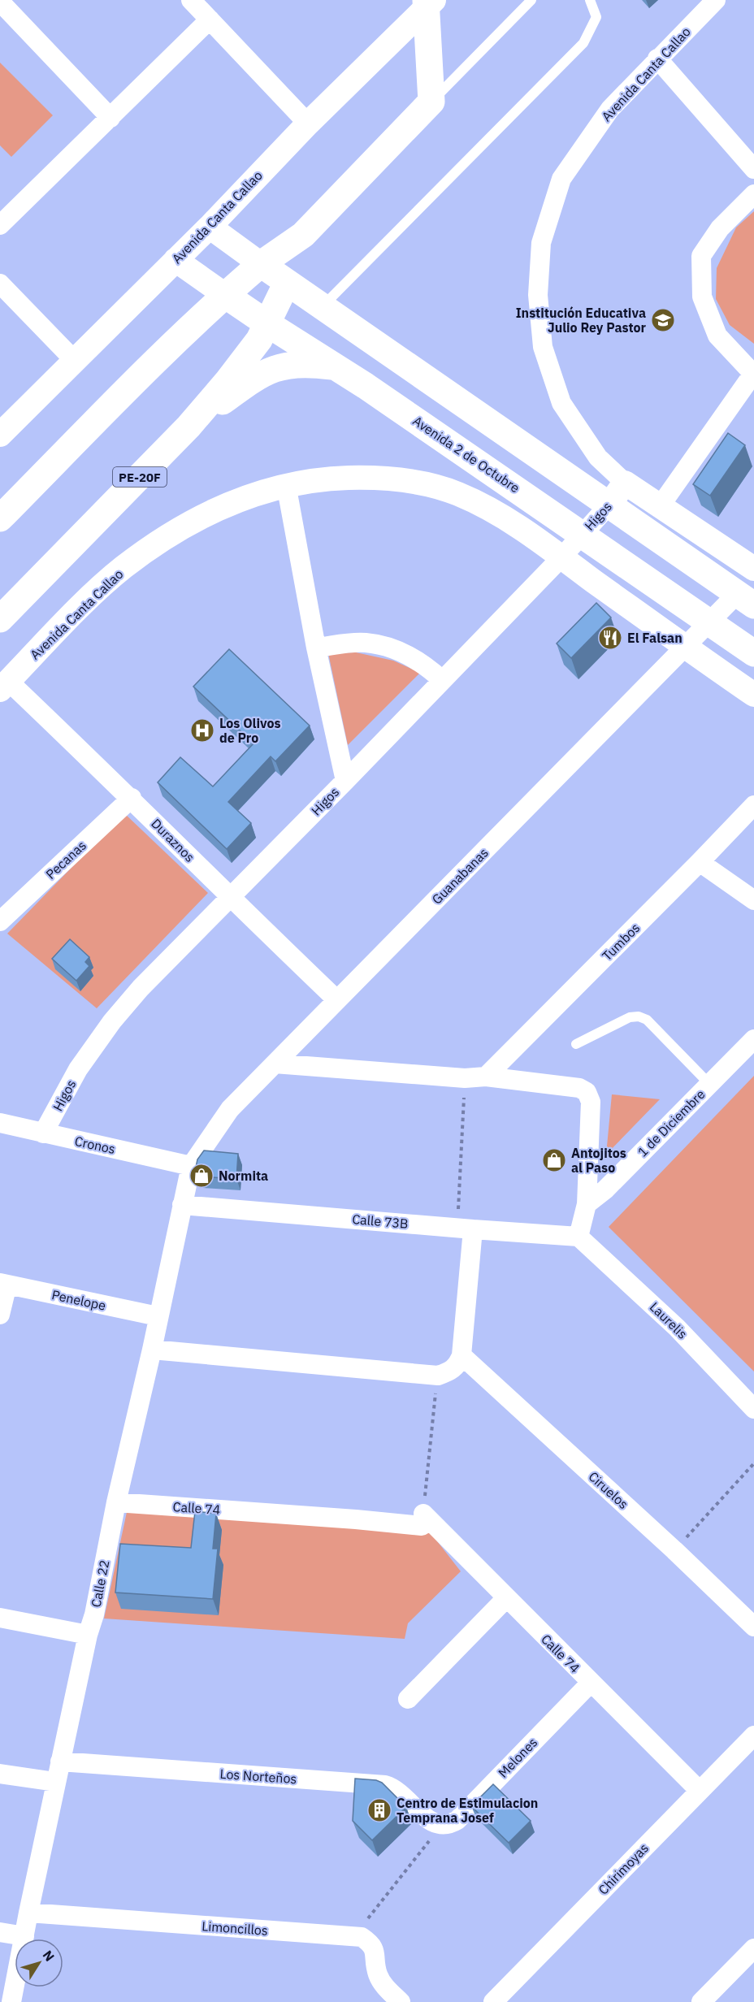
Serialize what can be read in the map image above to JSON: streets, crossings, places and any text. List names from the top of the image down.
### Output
{
  "streets": {
    "main road": ["Avenida 2 de Octubre", "PE-20F"],
    "street": [
      "Avenida Canta Callao",
      "Higos",
      "Duraznos",
      "Pecanas",
      "Guanabanas",
      "Tumbos",
      "1 de Diciembre",
      "Cronos",
      "Calle 73B",
      "Penelope",
      "Laurelis",
      "Ciruelos",
      "Calle 74",
      "Calle 22",
      "Melones",
      "Los Norteños",
      "Chirimoyas",
      "Limoncillos"
    ]
  },
  "crossings": [
    ["Avenida Canta Callao", "Avenida 2 de Octubre"],
    ["Avenida Canta Callao", "Higos"],
    ["Avenida Canta Callao", "Duraznos"],
    ["Avenida 2 de Octubre", "PE-20F"],
    ["Avenida 2 de Octubre", "Higos"],
    ["Avenida 2 de Octubre", "Guanabanas"],
    ["Higos", "Duraznos"],
    ["Higos", "Cronos"],
    ["Duraznos", "Pecanas"],
    ["Duraznos", "Guanabanas"],
    ["Guanabanas", "Cronos"],
    ["Guanabanas", "Calle 22"],
    ["Cronos", "Calle 22"],
    ["Calle 73B", "Laurelis"],
    ["Calle 73B", "Calle 22"],
    ["Penelope", "Calle 22"],
    ["Calle 74", "Calle 22"],
    ["Calle 74", "Melones"],
    ["Calle 74", "Chirimoyas"],
    ["Calle 22", "Los Norteños"],
    ["Calle 22", "Limoncillos"],
    ["Melones", "Los Norteños"]
  ],
  "places": {
    "school or university": ["Institución Educativa Julio Rey Pastor"],
    "restaurant": ["El Falsan"],
    "hospital": ["Los Olivos de Pro"],
    "shop": ["Antojitos al Paso", "Normita"],
    "building": ["Centro de Estimulacion Temprana Josef"]
  },
  "north": "top right"
}
